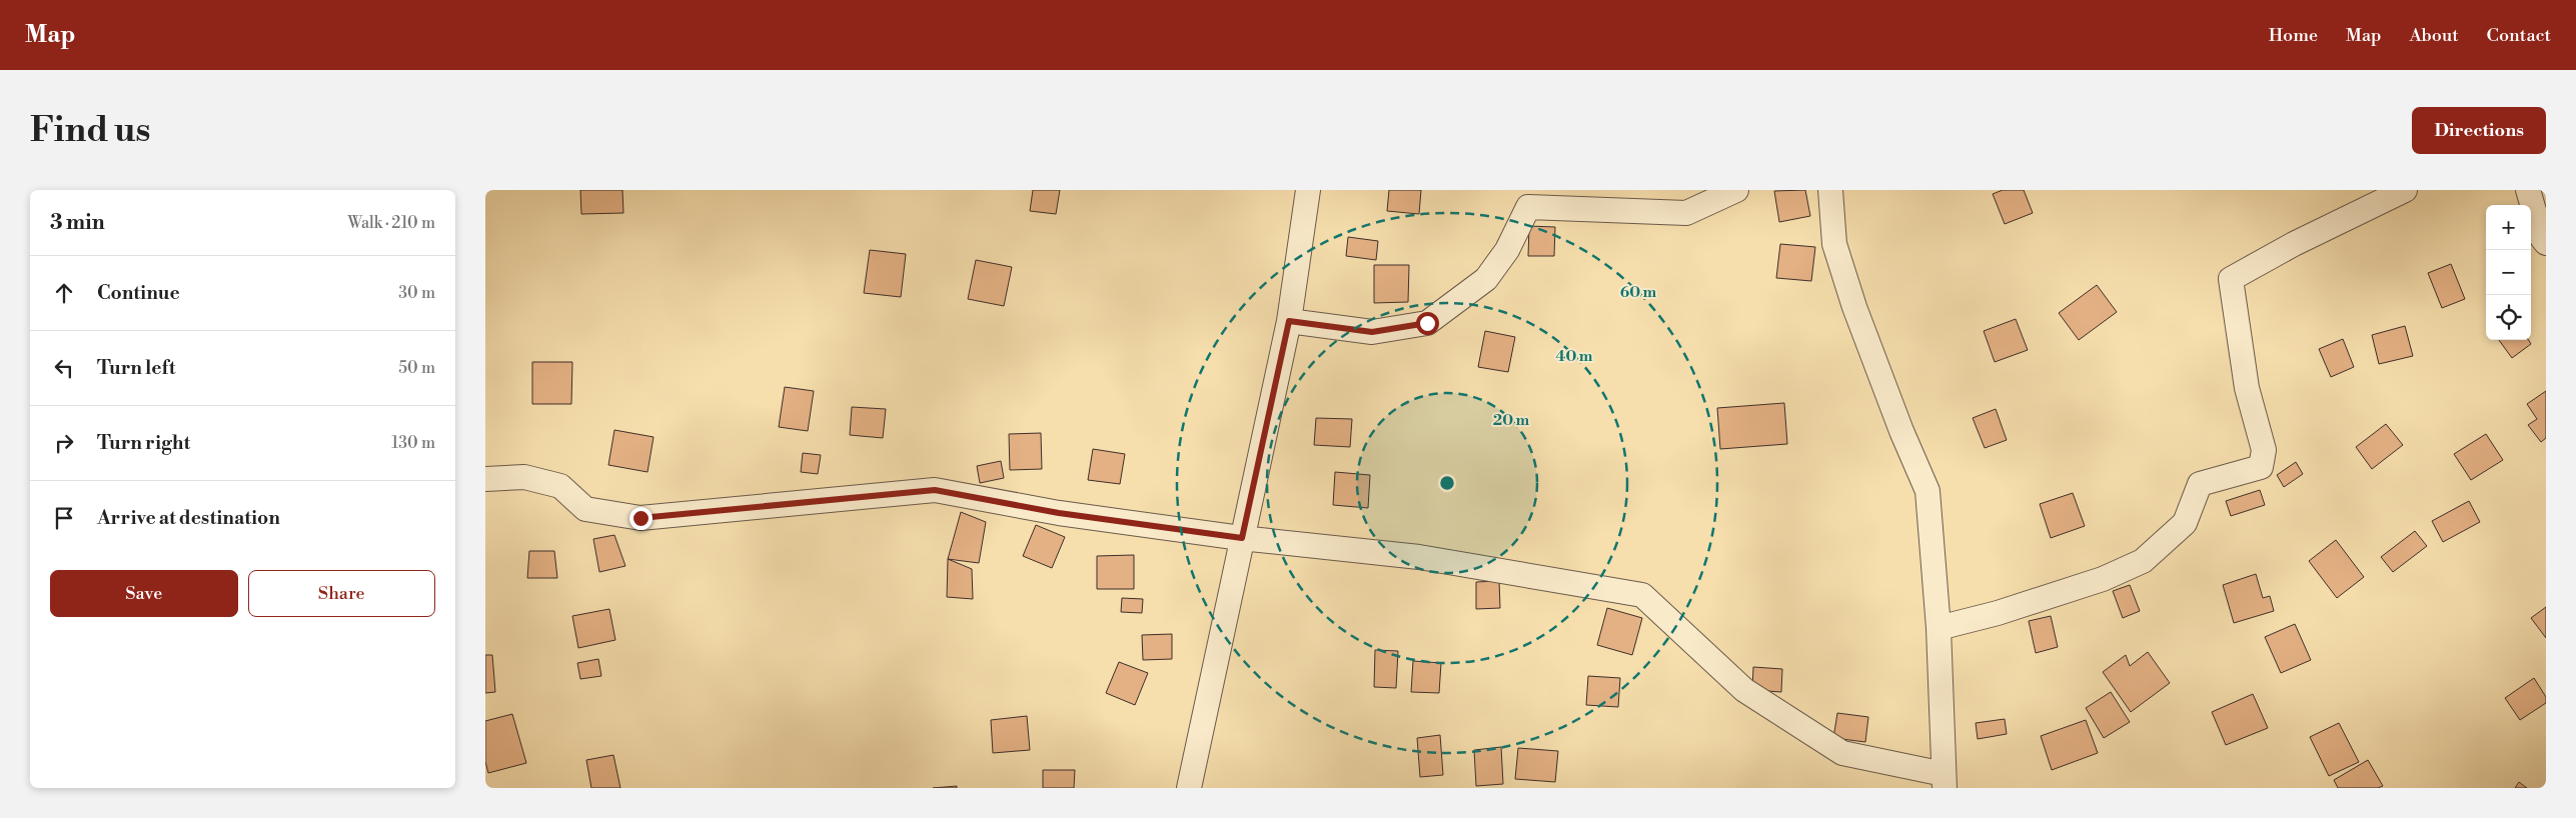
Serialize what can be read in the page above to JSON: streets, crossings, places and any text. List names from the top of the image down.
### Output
{
  "page": {
    "header": "Map",
    "nav": [
      "Home",
      "Map",
      "About",
      "Contact"
    ],
    "buttons": [
      "Directions",
      ["Save", "Share"]
    ],
    "title": "Find us",
    "heading": ["3 min", "Walk · 210 m"],
    "map_buttons": ["+", "−"],
    "list": [
      ["Continue", "30 m"],
      ["Turn left", "50 m"],
      ["Turn right", "130 m"],
      "Arrive at destination"
    ]
  },
  "rings": ["60 m", "40 m", "20 m"]
}
